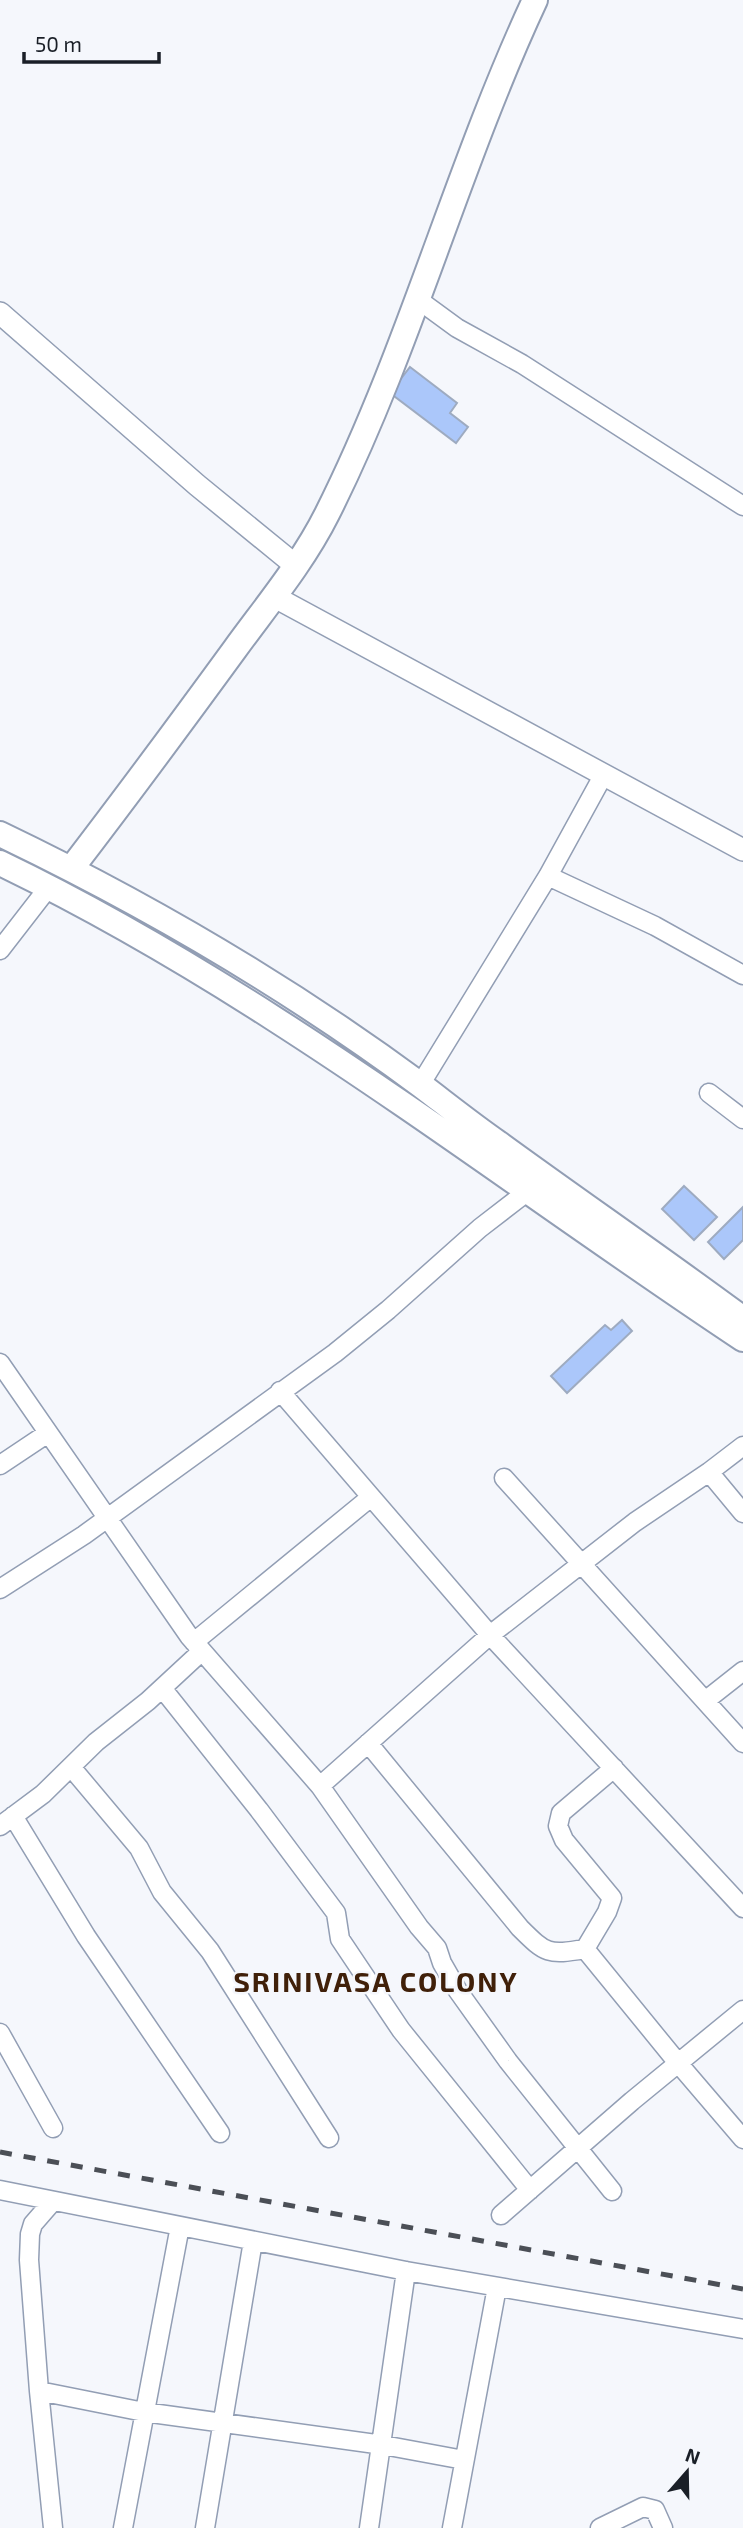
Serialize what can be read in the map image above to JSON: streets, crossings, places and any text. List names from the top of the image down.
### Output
{
  "districts": ["SRINIVASA COLONY"],
  "scale_bar": "50 m",
  "north": "top"
}
